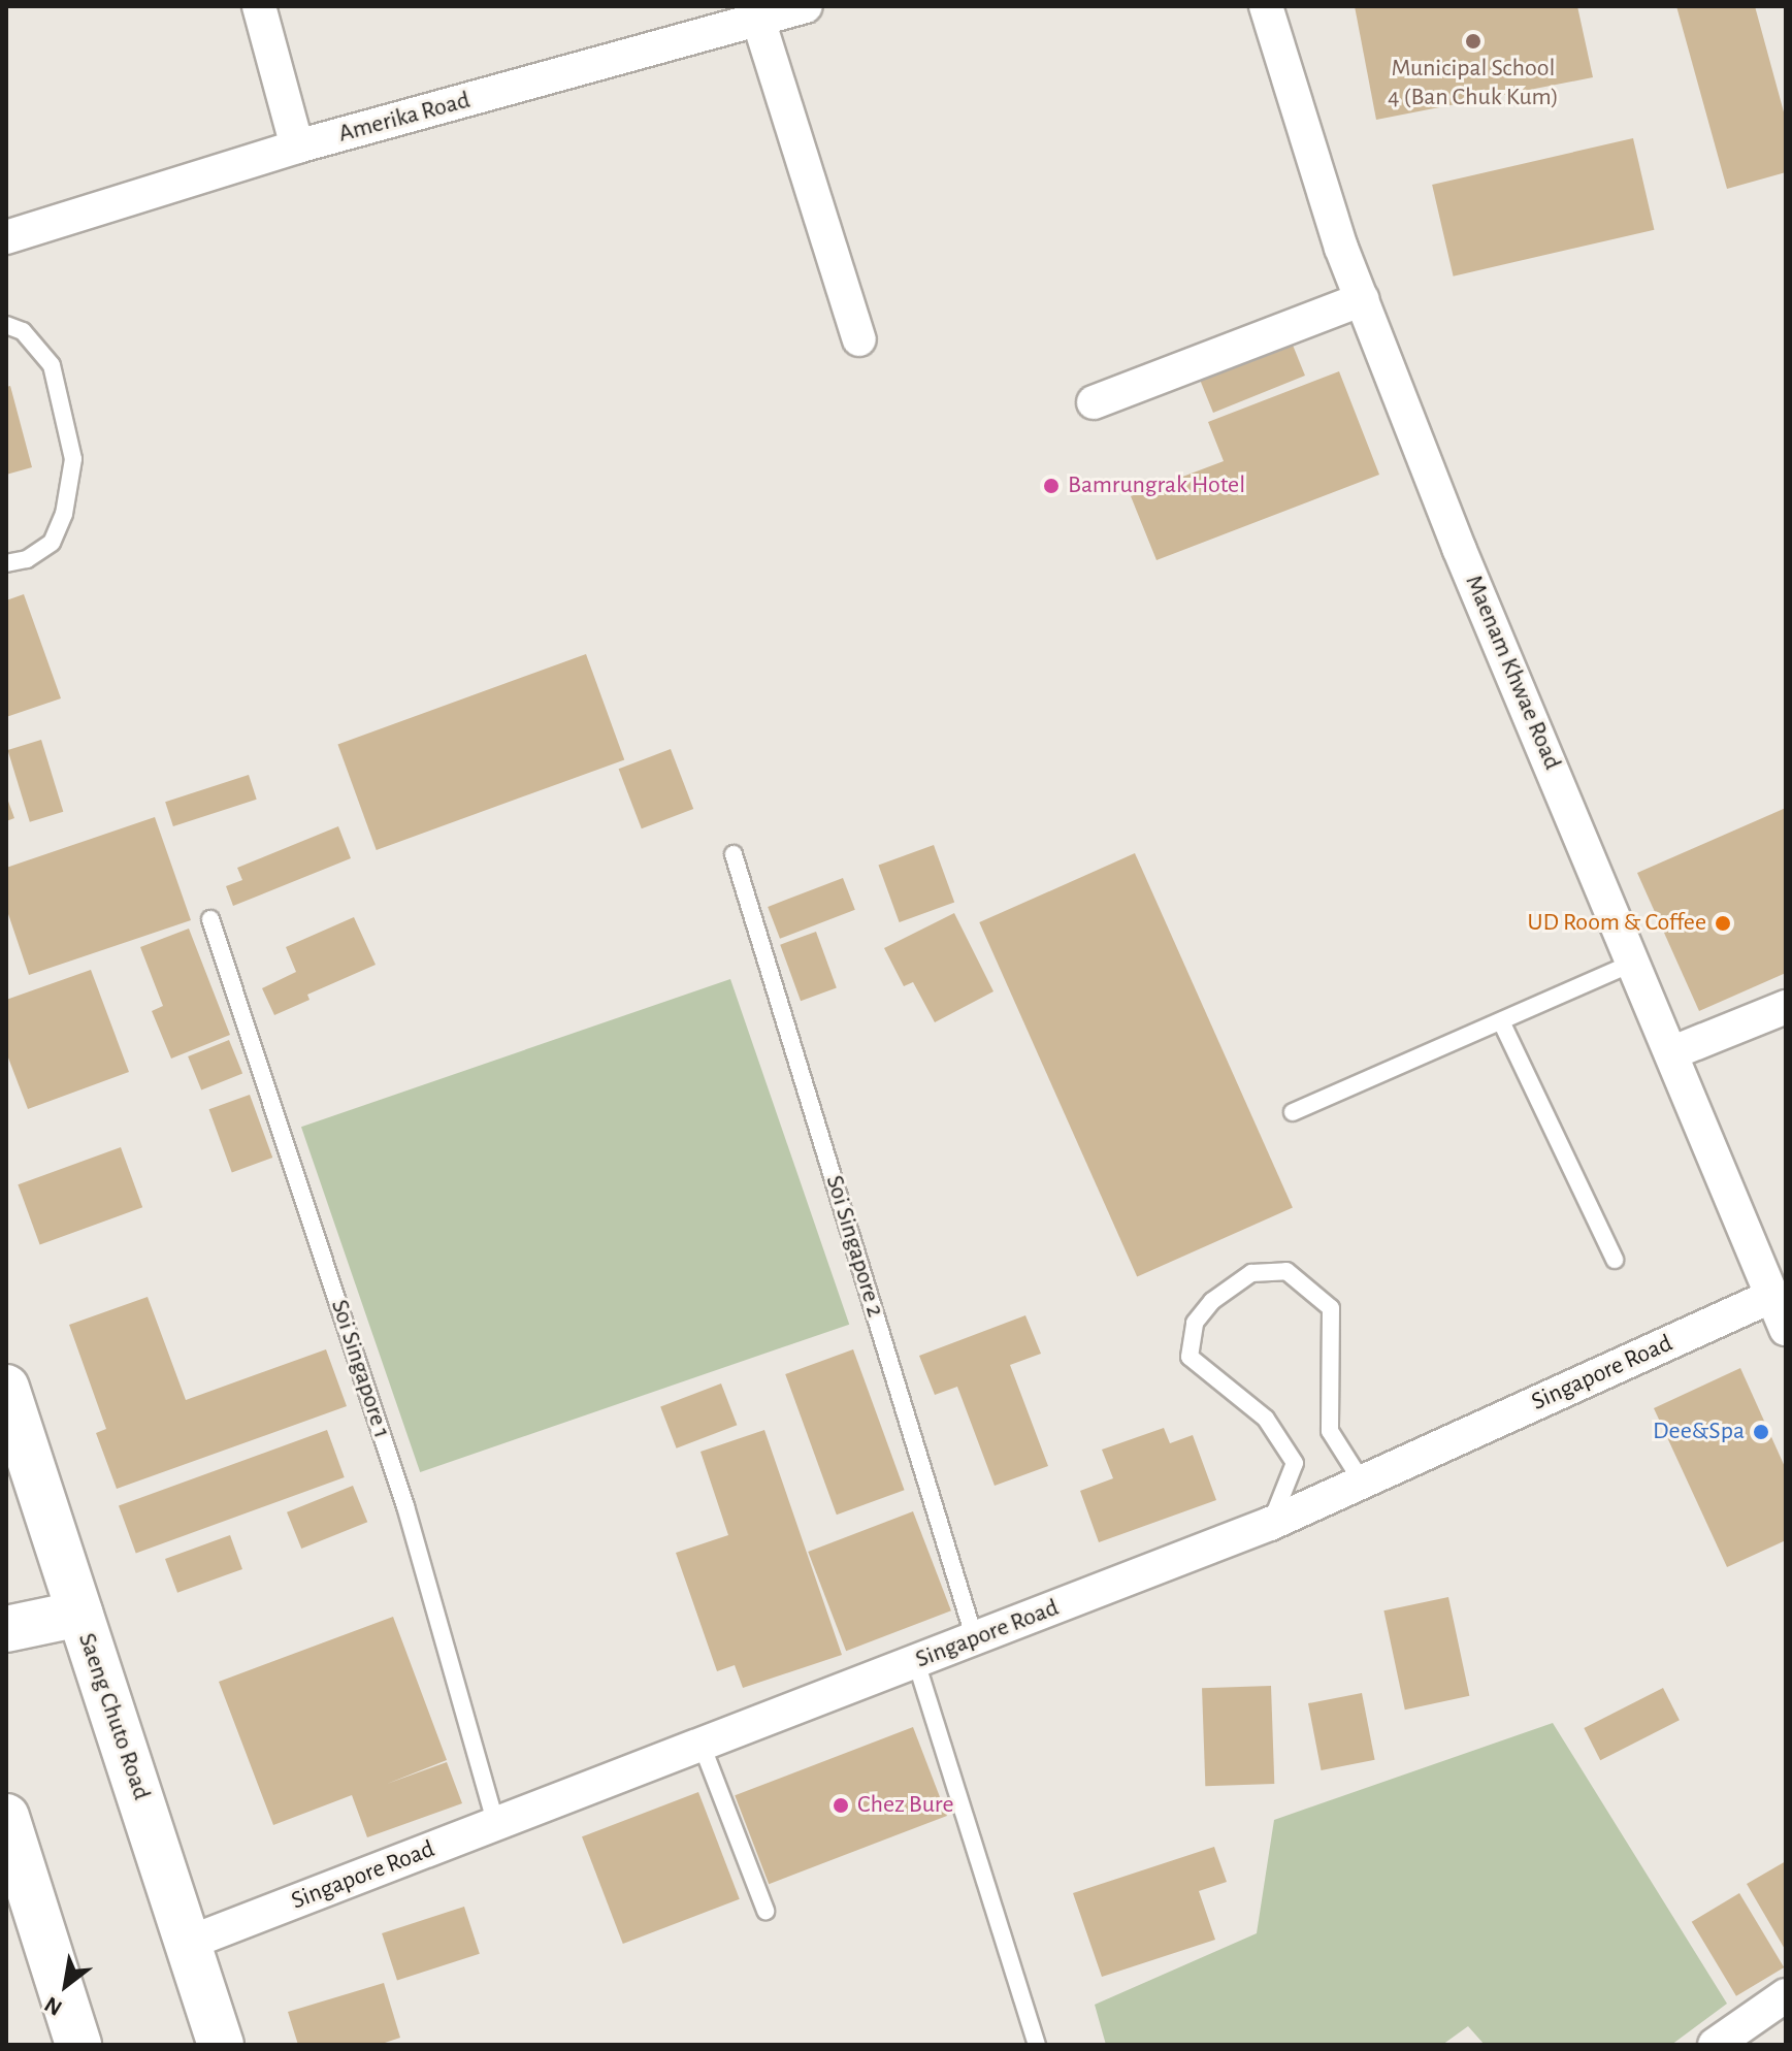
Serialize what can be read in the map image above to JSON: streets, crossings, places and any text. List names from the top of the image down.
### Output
{
  "streets": {
    "main road": ["Saeng Chuto Road"],
    "street": ["Amerika Road", "Maenam Khwae Road", "Singapore Road"],
    "lane": ["Soi Singapore 2", "Soi Singapore 1"]
  },
  "crossings": [
    ["Maenam Khwae Road", "Singapore Road"],
    ["Soi Singapore 2", "Singapore Road"],
    ["Soi Singapore 1", "Singapore Road"],
    ["Singapore Road", "Saeng Chuto Road"]
  ],
  "places": [
    "Municipal School 4 (Ban Chuk Kum)",
    "Bamrungrak Hotel",
    "UD Room & Coffee",
    "Dee&Spa",
    "Chez Bure"
  ],
  "north": "bottom left"
}
